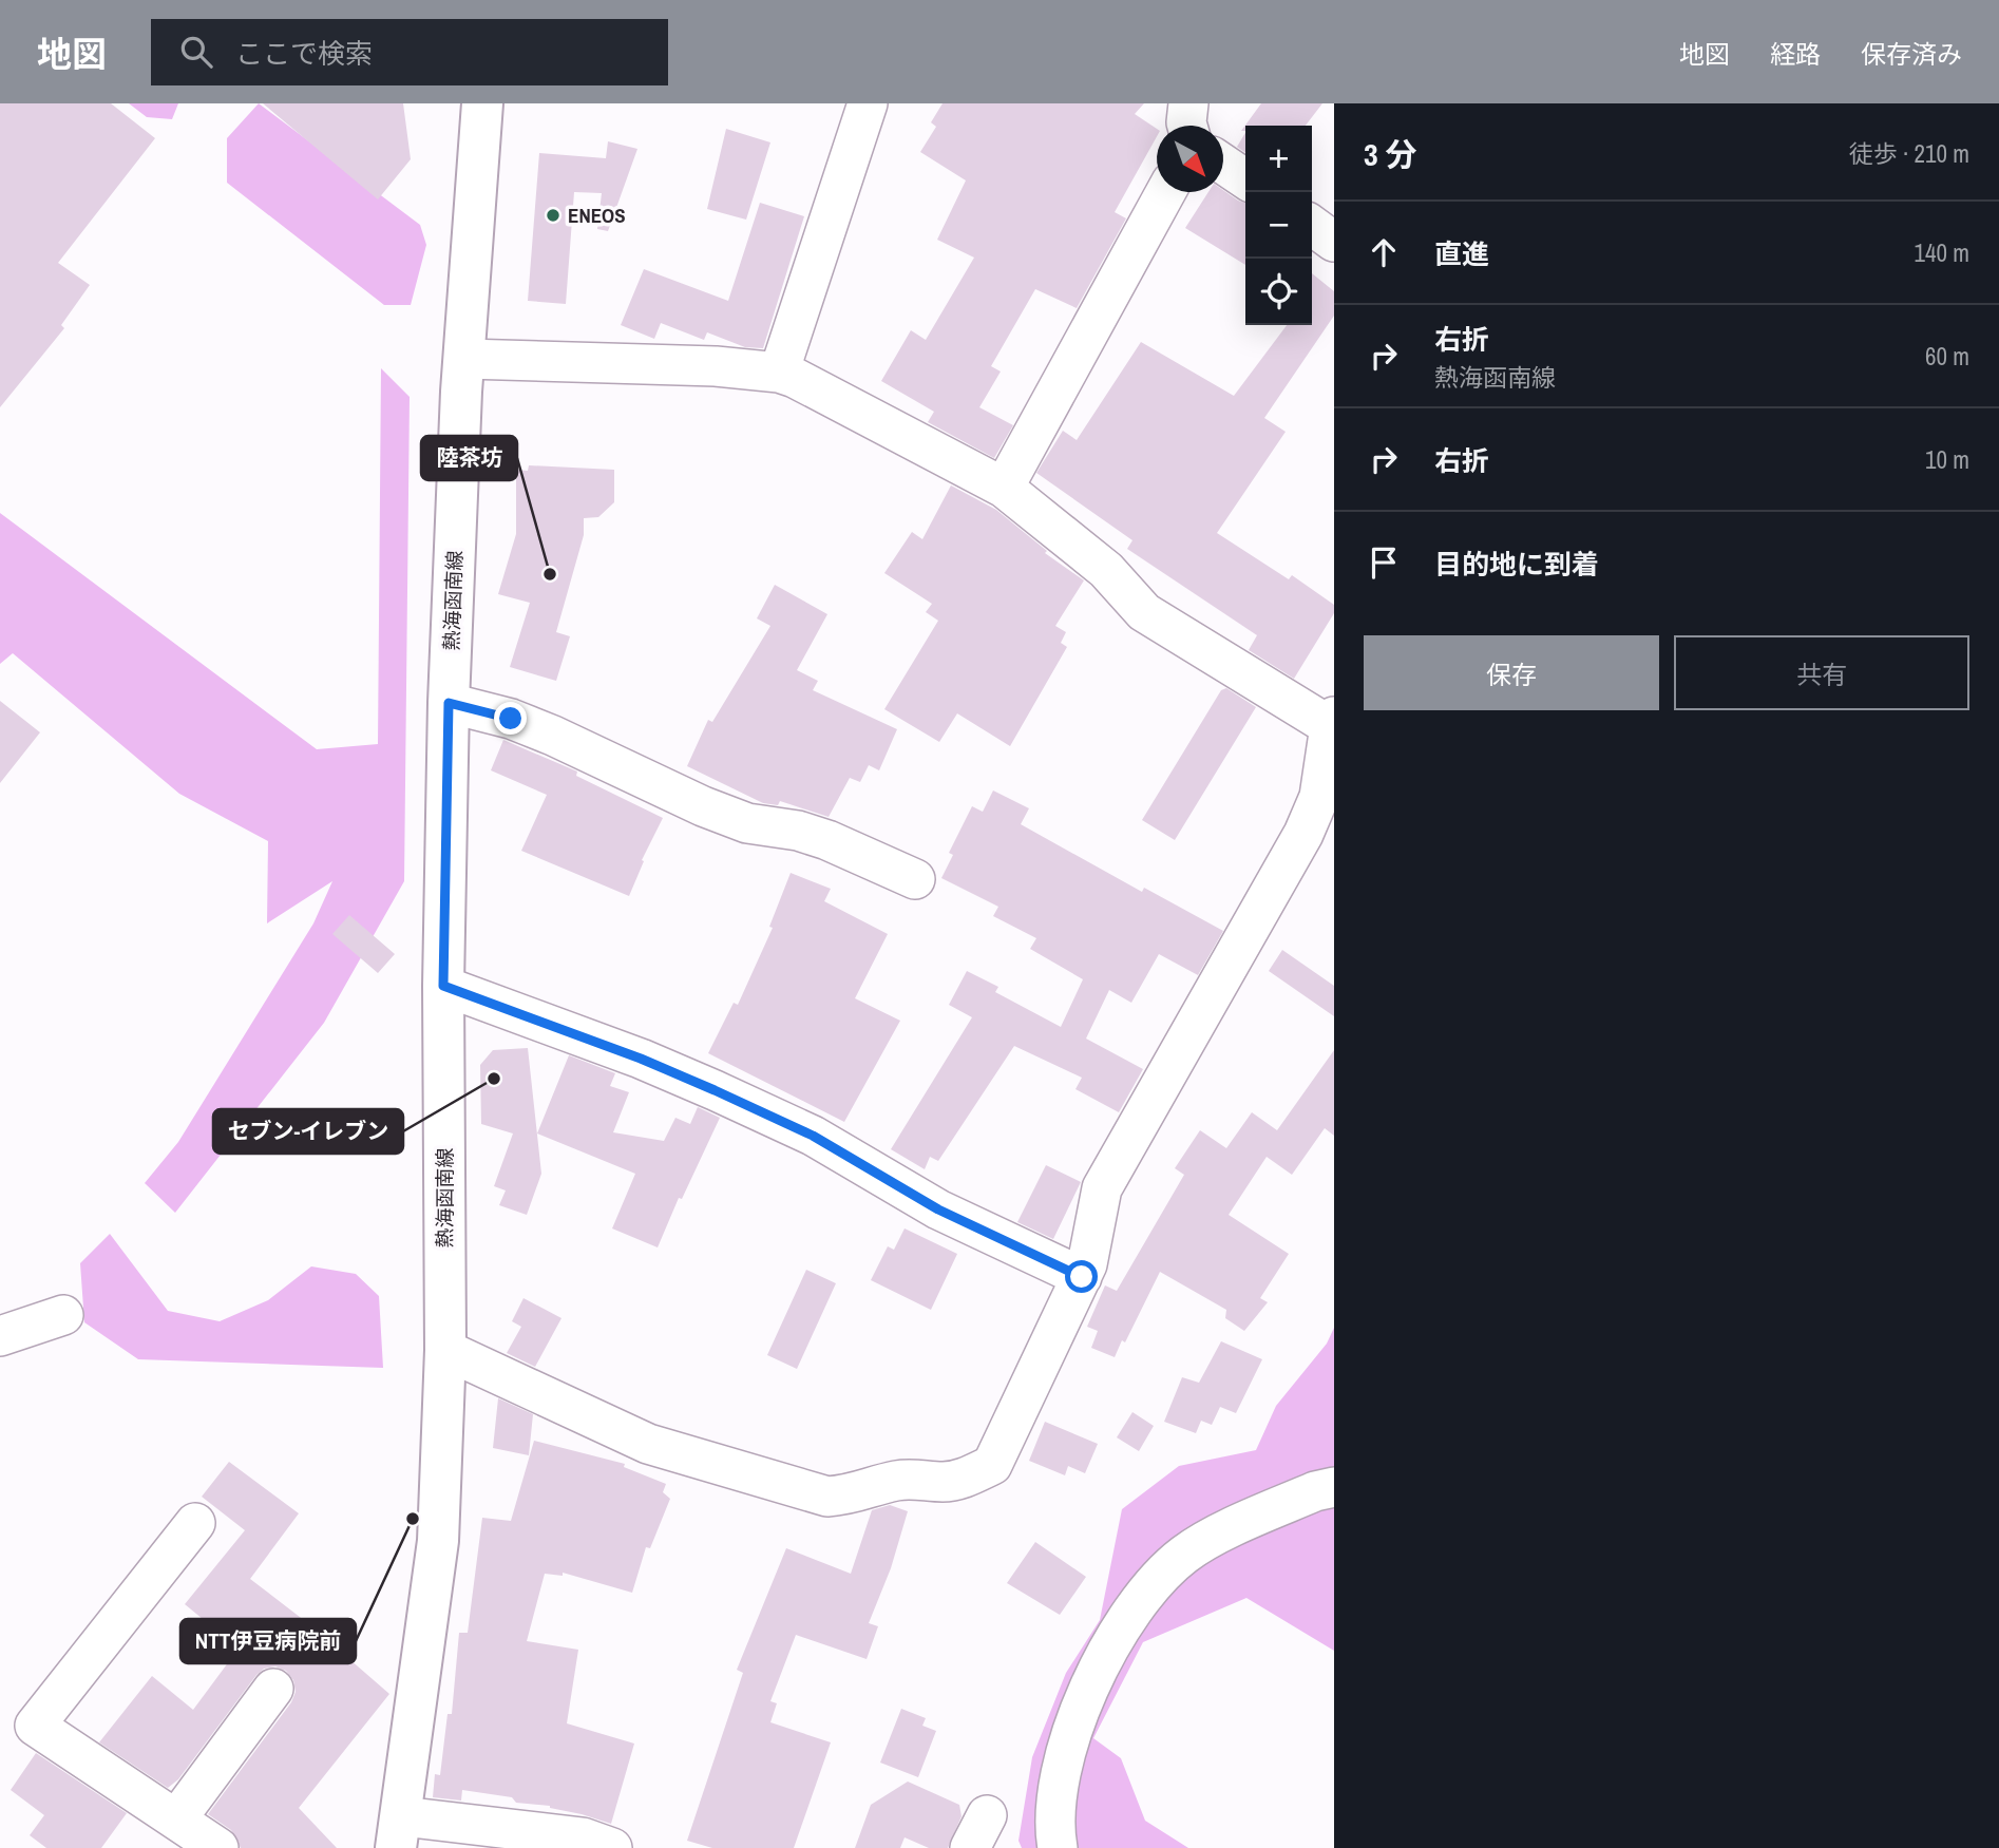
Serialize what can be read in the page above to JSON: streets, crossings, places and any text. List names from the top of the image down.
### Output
{
  "streets": {
    "main road": ["熱海函南線"]
  },
  "places": [
    "ENEOS",
    "陸茶坊",
    "セブン-イレブン",
    "NTT伊豆病院前"
  ],
  "north": "bottom right",
  "page": {
    "header": "地図",
    "search": "ここで検索",
    "nav": ["地図", "経路", "保存済み"],
    "heading": ["3 分", "徒歩 · 210 m"],
    "map_buttons": ["+", "−"],
    "list": [
      ["直進", "140 m"],
      ["右折", "熱海函南線", "60 m"],
      ["右折", "10 m"],
      "目的地に到着"
    ],
    "buttons": ["保存", "共有"]
  }
}
